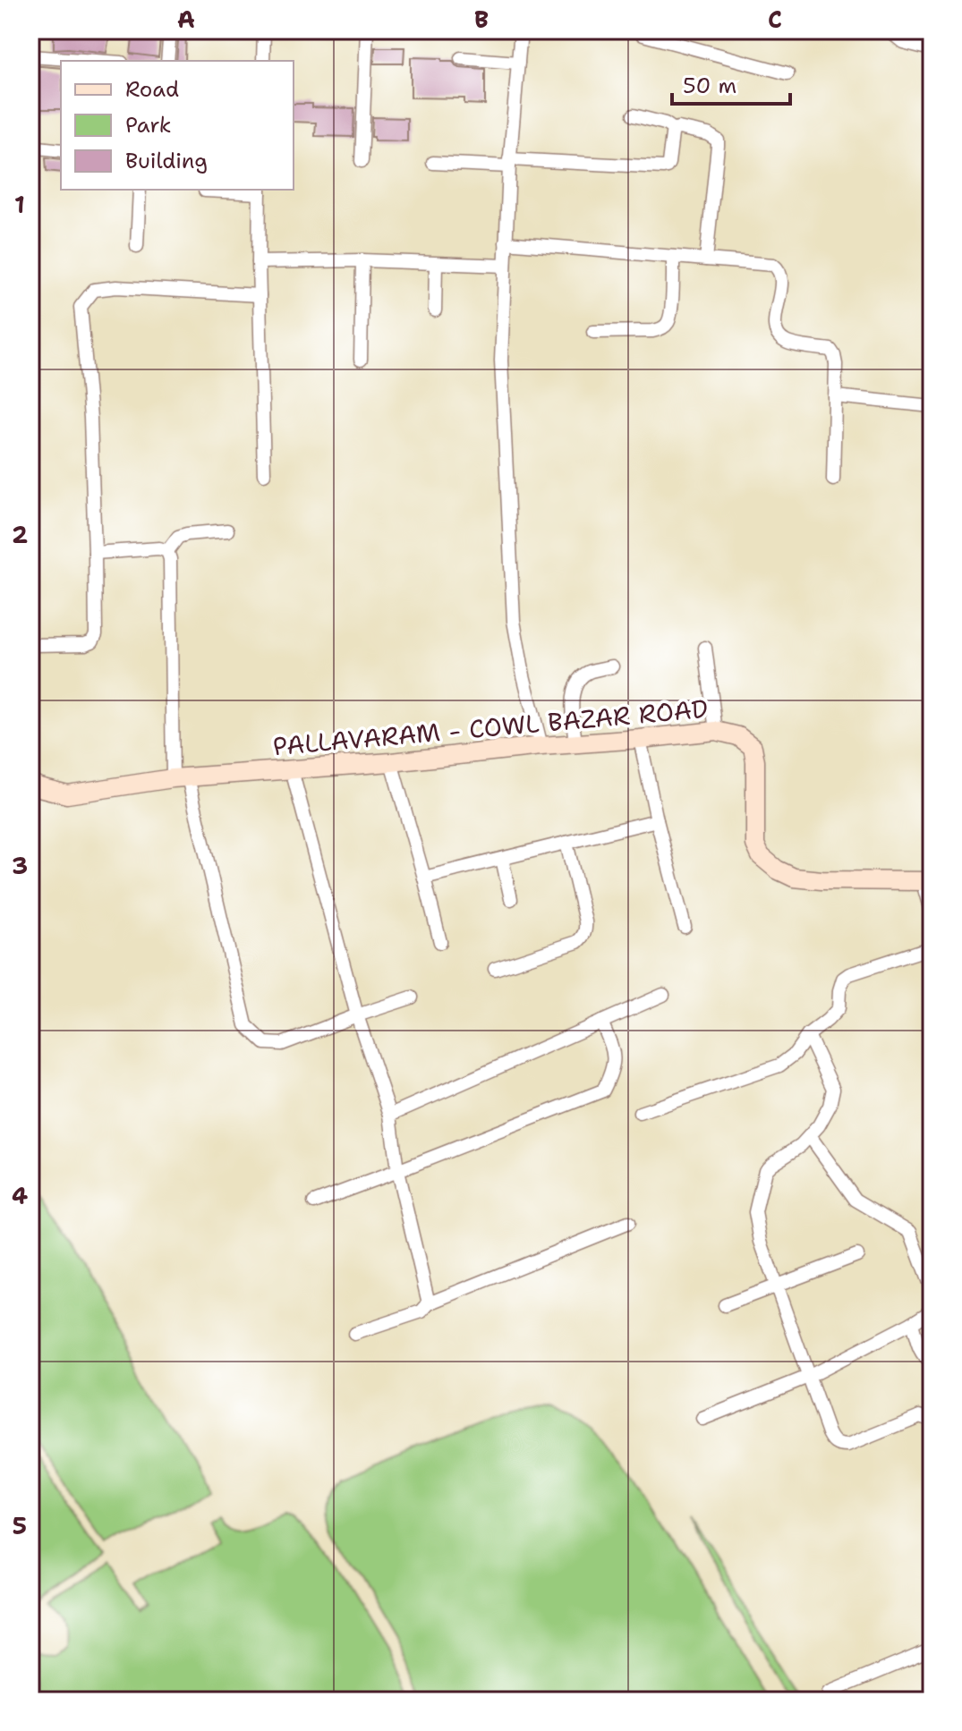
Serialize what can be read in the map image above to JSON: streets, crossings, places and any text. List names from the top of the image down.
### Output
{
  "streets": {
    "street": ["PALLAVARAM - COWL BAZAR ROAD"]
  },
  "legend": ["Road", "Park", "Building"],
  "scale_bar": "50 m",
  "grid": {
    "columns": ["A", "B", "C"],
    "rows": [
      "1",
      "2",
      "3",
      "4",
      "5"
    ]
  }
}
